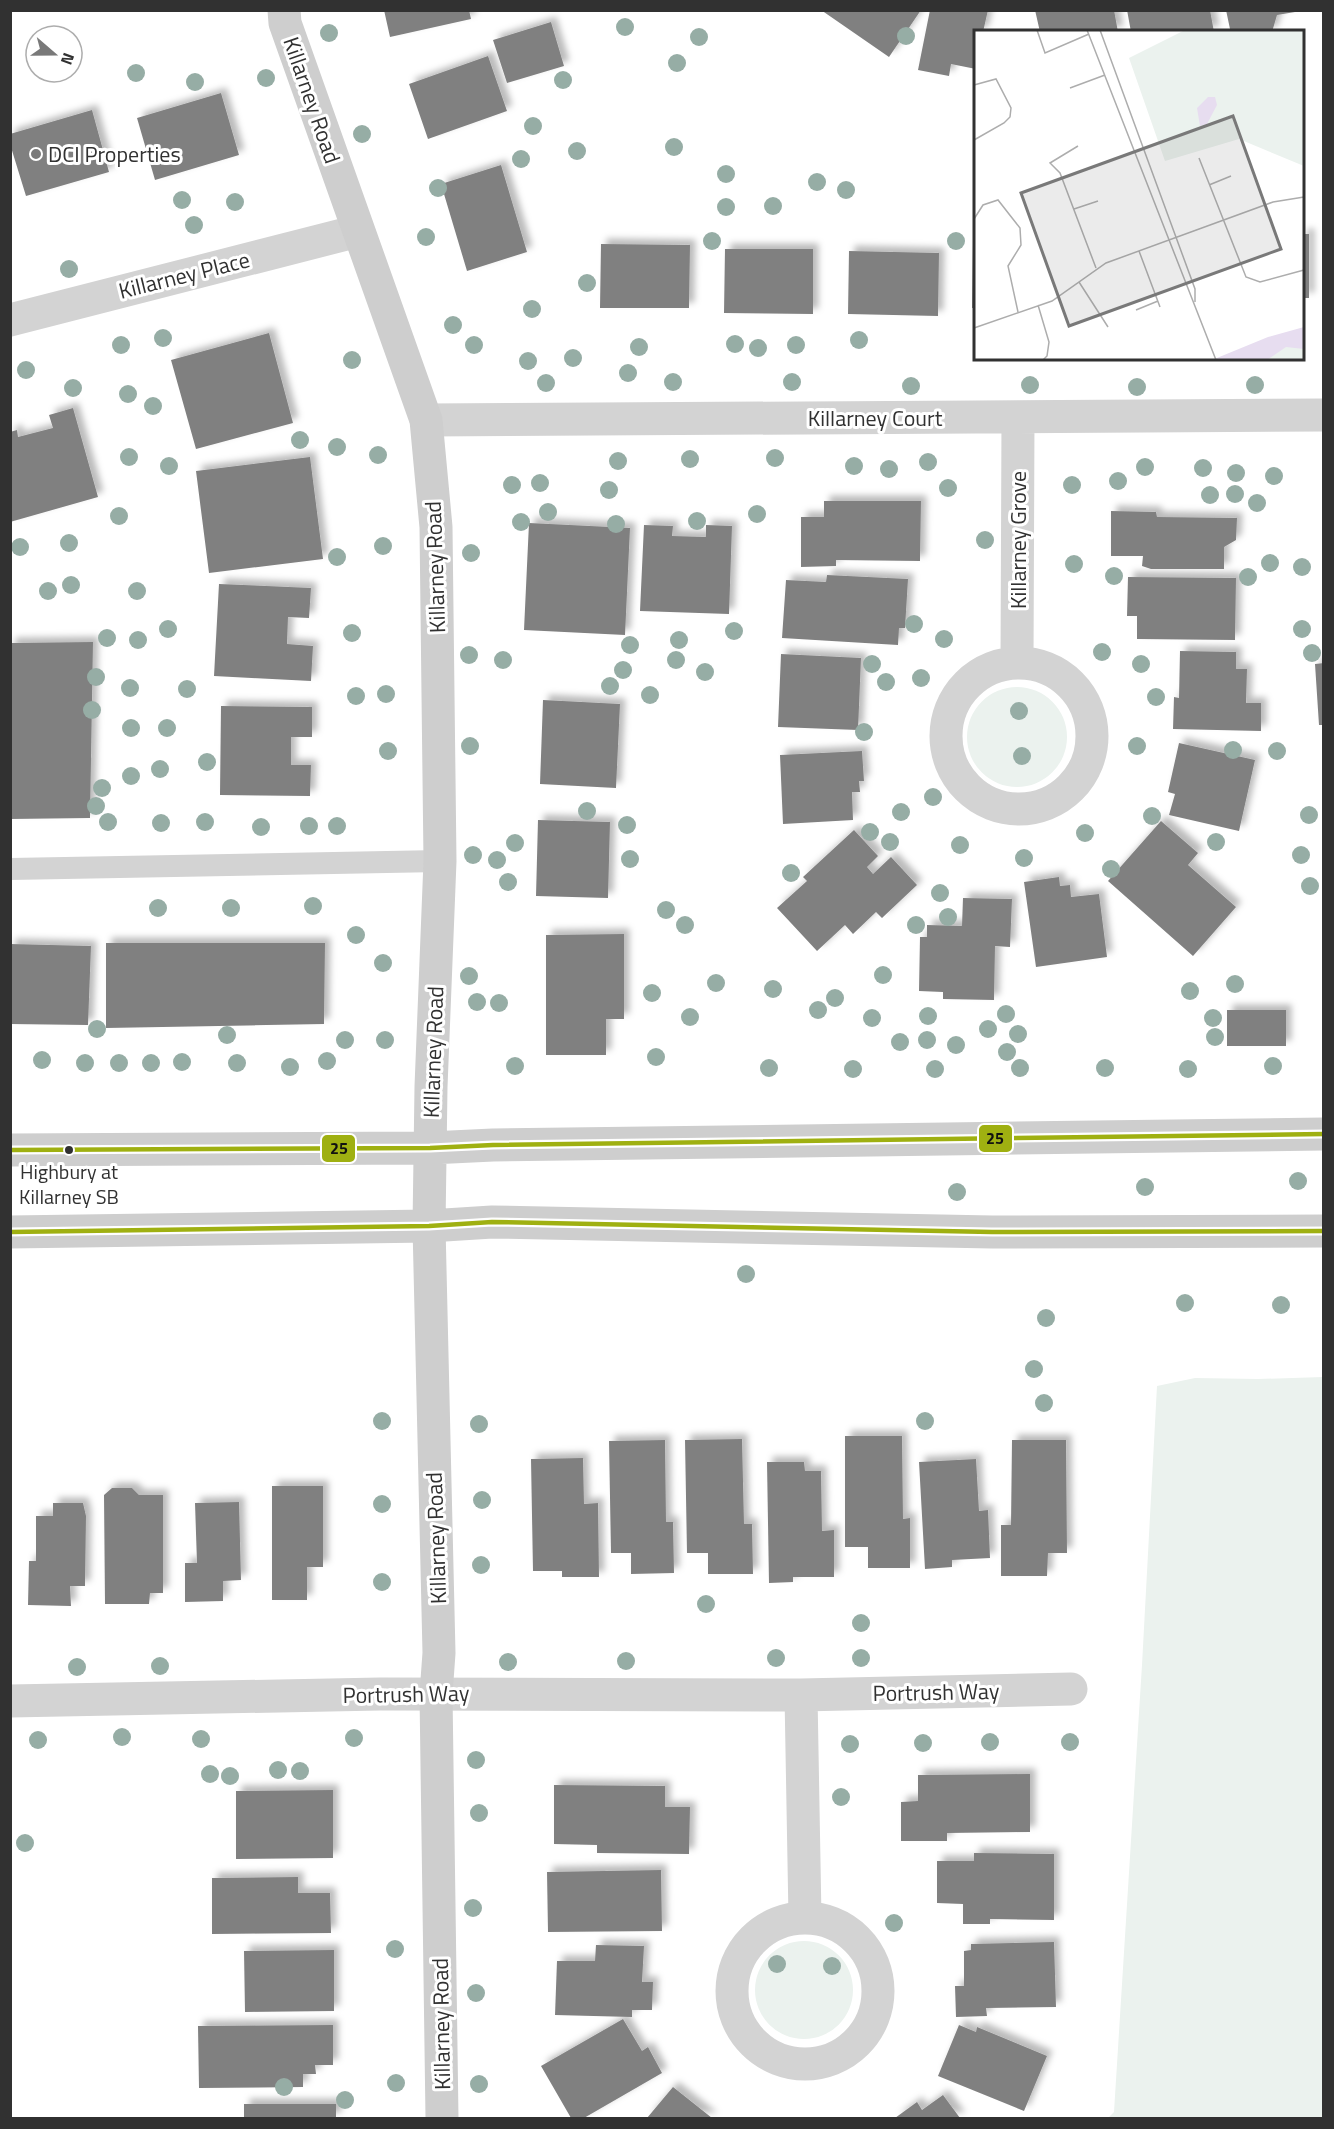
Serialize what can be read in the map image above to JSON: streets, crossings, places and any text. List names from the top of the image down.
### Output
{
  "streets": {
    "main road": ["Killarney Road"],
    "street": [
      "Killarney Place",
      "Killarney Court",
      "Killarney Grove",
      "Portrush Way"
    ]
  },
  "crossings": [
    ["Killarney Road", "Killarney Place"],
    ["Killarney Road", "Killarney Court"],
    ["Killarney Road", "Portrush Way"],
    ["Killarney Court", "Killarney Grove"]
  ],
  "places": ["DCI Properties", "Highbury at Killarney SB"],
  "lines": ["transit line 25"],
  "north": "right"
}
